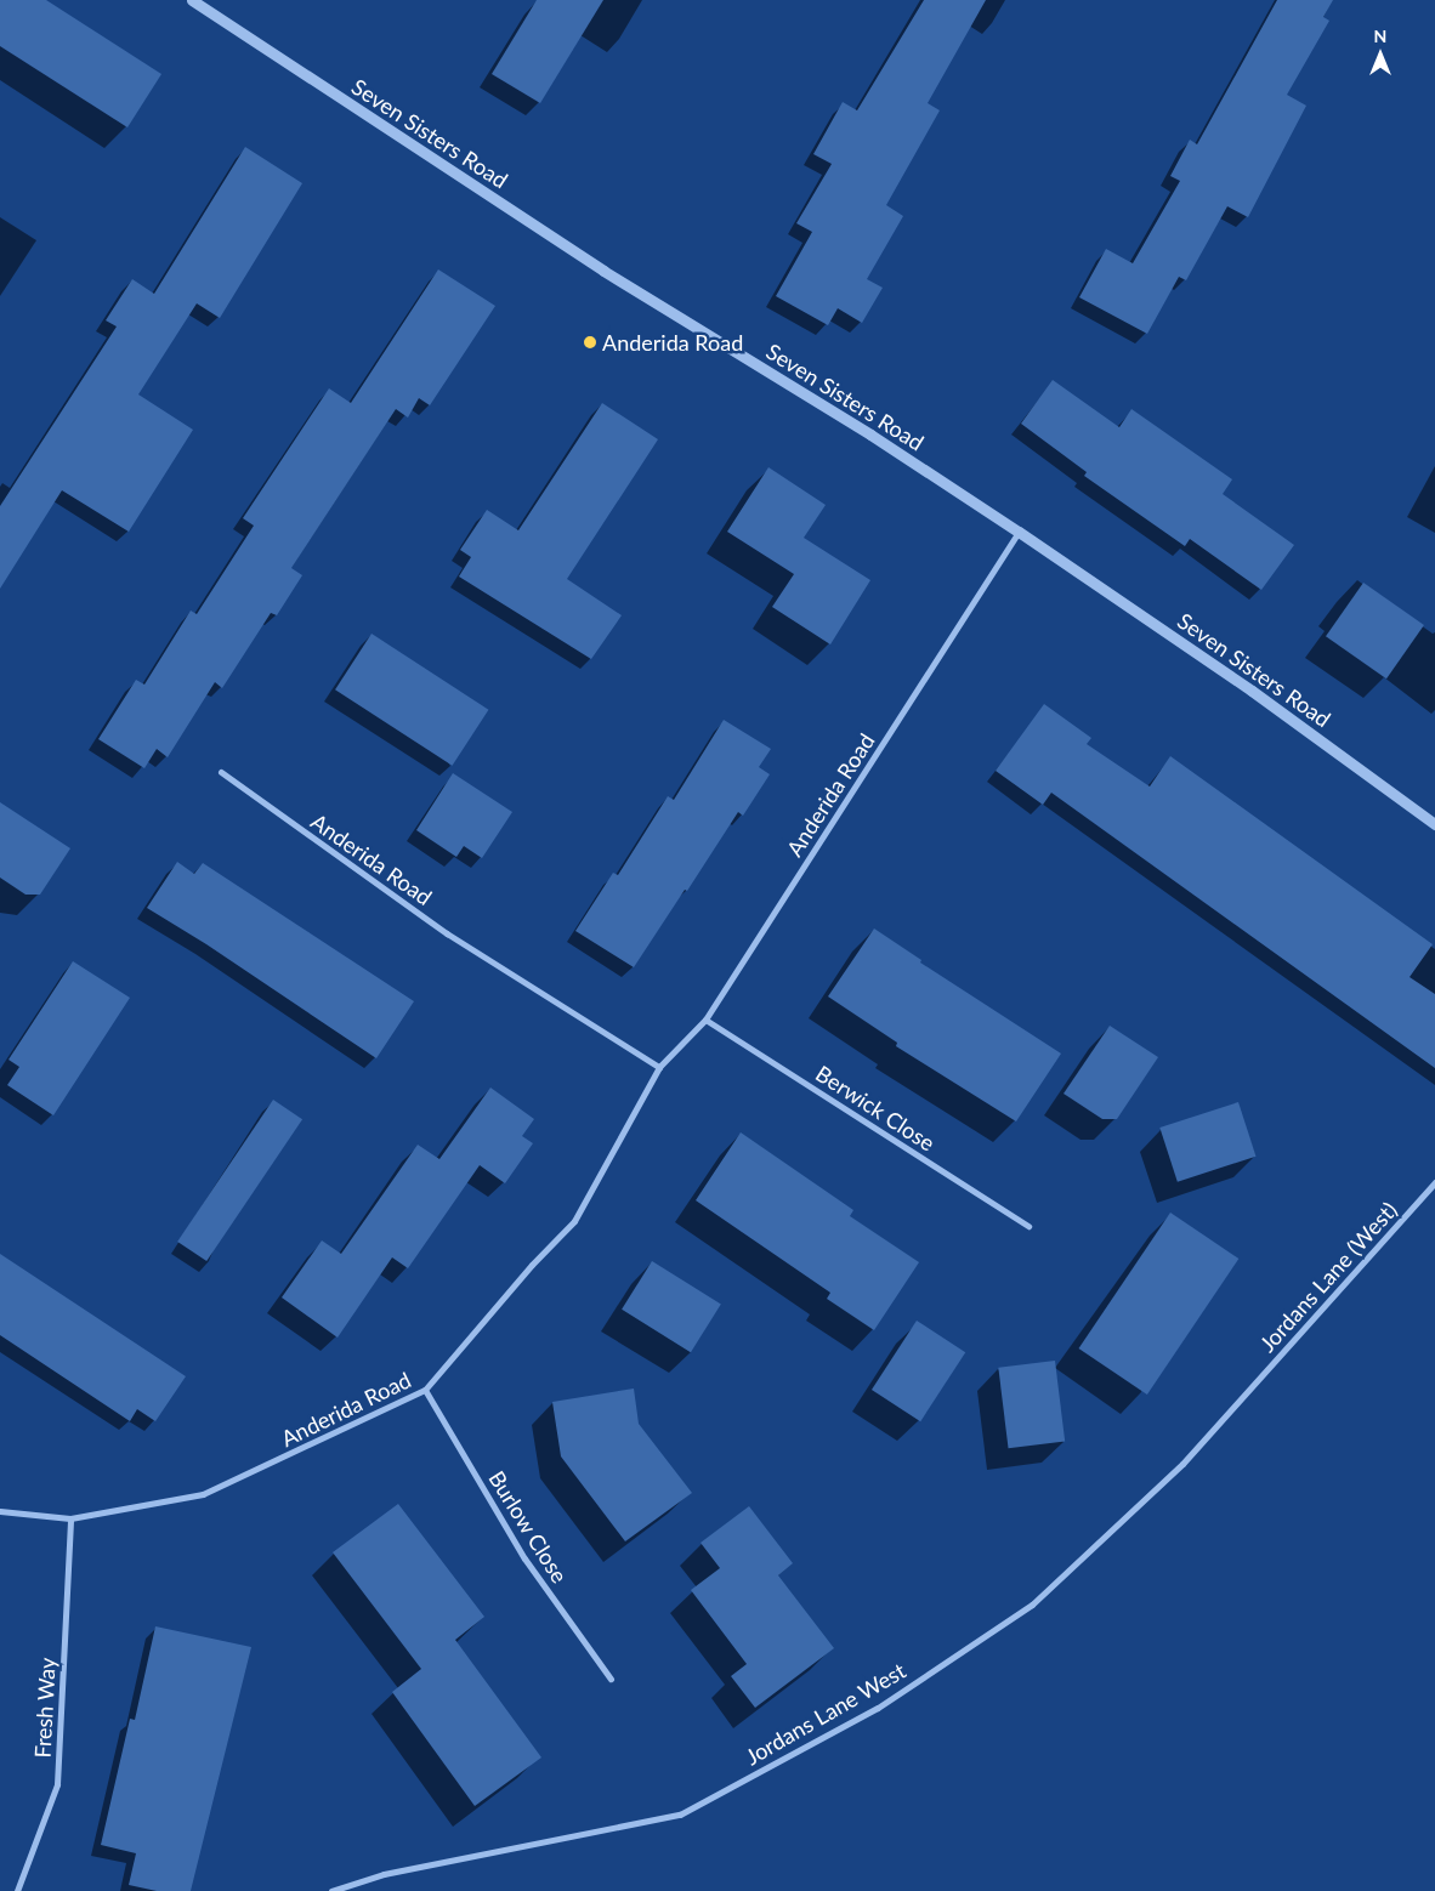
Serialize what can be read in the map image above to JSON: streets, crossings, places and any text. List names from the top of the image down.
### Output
{
  "streets": {
    "street": [
      "Seven Sisters Road",
      "Anderida Road",
      "Berwick Close",
      "Jordans Lane (West)",
      "Burlow Close",
      "Fresh Way",
      "Jordans Lane West"
    ]
  },
  "crossings": [
    ["Seven Sisters Road", "Anderida Road"],
    ["Anderida Road", "Berwick Close"],
    ["Anderida Road", "Burlow Close"],
    ["Anderida Road", "Fresh Way"],
    ["Jordans Lane (West)", "Jordans Lane West"]
  ],
  "places": ["Anderida Road"],
  "north": "top"
}
